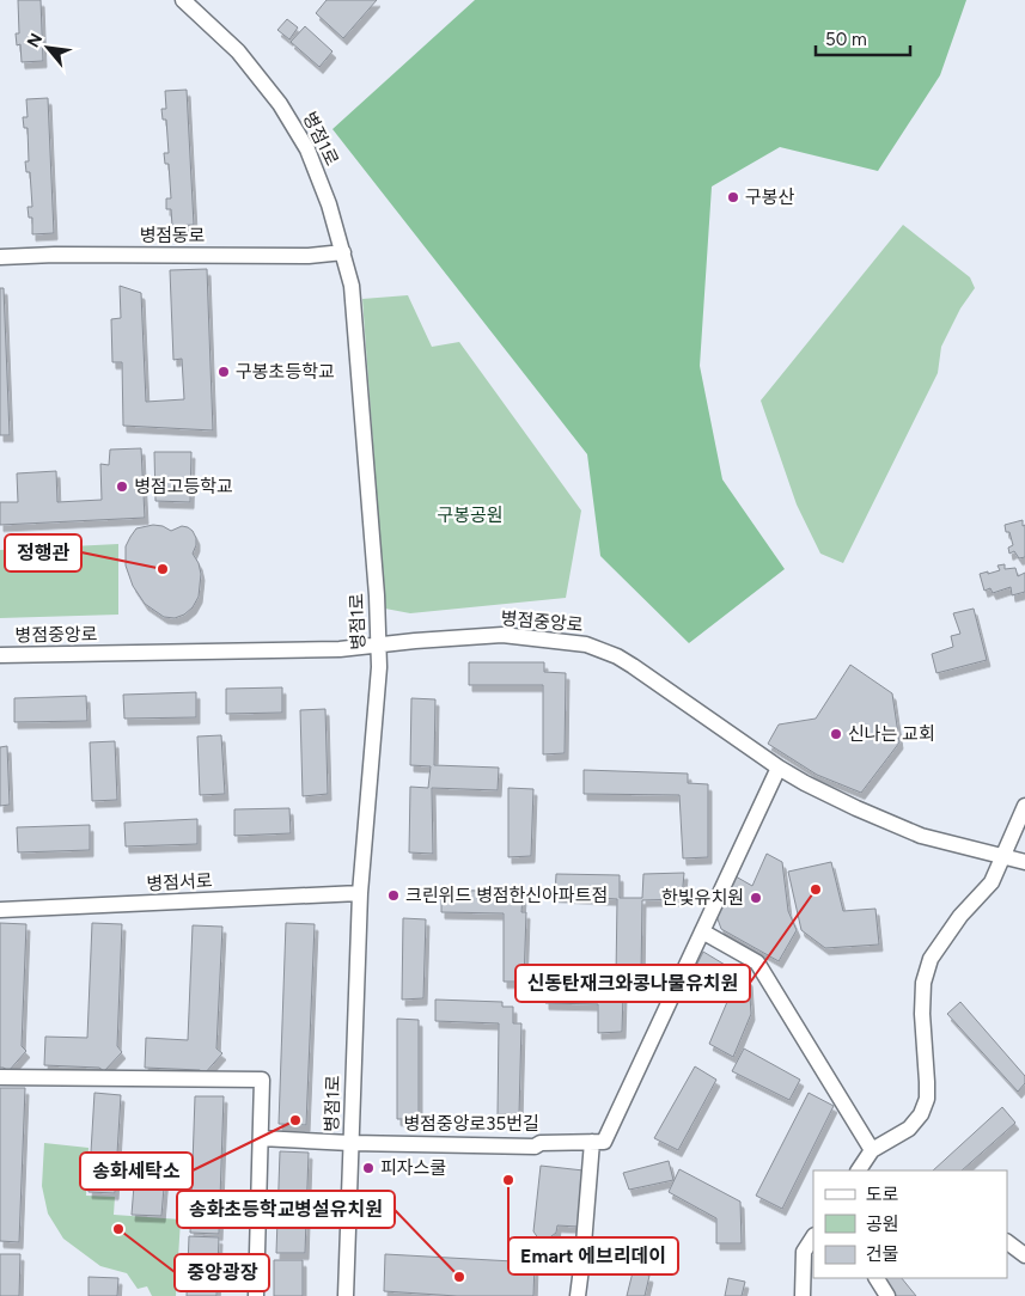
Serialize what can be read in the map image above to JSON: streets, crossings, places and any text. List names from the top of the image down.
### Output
{
  "streets": {
    "street": [
      "병점1로",
      "병점동로",
      "병점중앙로",
      "병점서로",
      "병점중앙로35번길"
    ]
  },
  "crossings": [
    ["병점1로", "병점동로"],
    ["병점1로", "병점중앙로"],
    ["병점1로", "병점서로"],
    ["병점1로", "병점중앙로35번길"]
  ],
  "parks": ["구봉공원"],
  "places": [
    "구봉산",
    "구봉초등학교",
    "병점고등학교",
    "정행관",
    "신나는 교회",
    "신동탄재크와콩나물유치원",
    "크린위드 병점한신아파트점",
    "한빛유치원",
    "송화세탁소",
    "피자스쿨",
    "Emart 에브리데이",
    "중앙광장",
    "송화초등학교병설유치원"
  ],
  "legend": ["도로", "공원", "건물"],
  "scale_bar": "50 m",
  "north": "top left"
}
